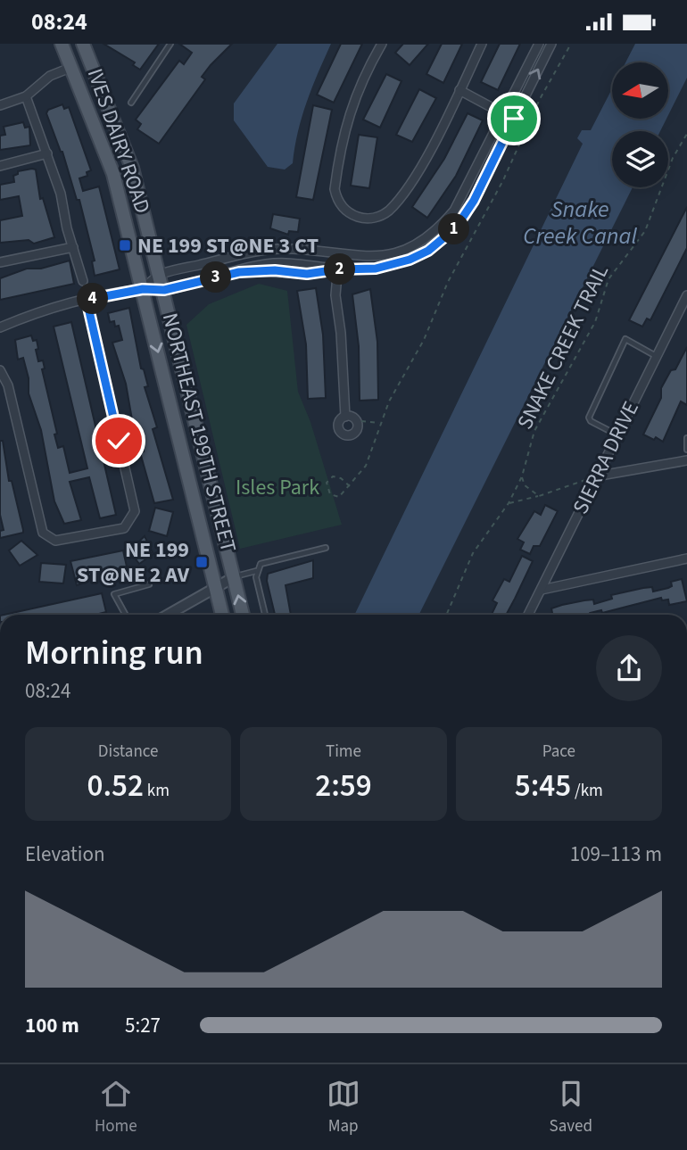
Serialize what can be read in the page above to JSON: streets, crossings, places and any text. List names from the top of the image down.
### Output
{
  "streets": {
    "main road": ["IVES DAIRY ROAD", "NORTHEAST 199TH STREET"],
    "street": ["SIERRA DRIVE"],
    "path": ["SNAKE CREEK TRAIL"]
  },
  "crossings": [
    ["IVES DAIRY ROAD", "NORTHEAST 199TH STREET"]
  ],
  "water": ["Snake Creek Canal"],
  "parks": ["Isles Park"],
  "places": {
    "transit": ["NE 199 ST@NE 3 CT", "NE 199 ST@NE 2 AV"]
  },
  "north": "left",
  "page": {
    "status": "08:24",
    "pins": [
      "1",
      "2",
      "3",
      "4"
    ],
    "heading": ["Morning run", "08:24"],
    "stats": [
      ["Distance", "0.52 km"],
      ["Time", "2:59"],
      ["Pace", "5:45 /km"]
    ],
    "chart": ["Elevation", "109–113 m"],
    "list": [
      {
        "name": "100 m",
        "note": "5:27"
      }
    ],
    "tabs": ["Home", "Map", "Saved"]
  }
}
